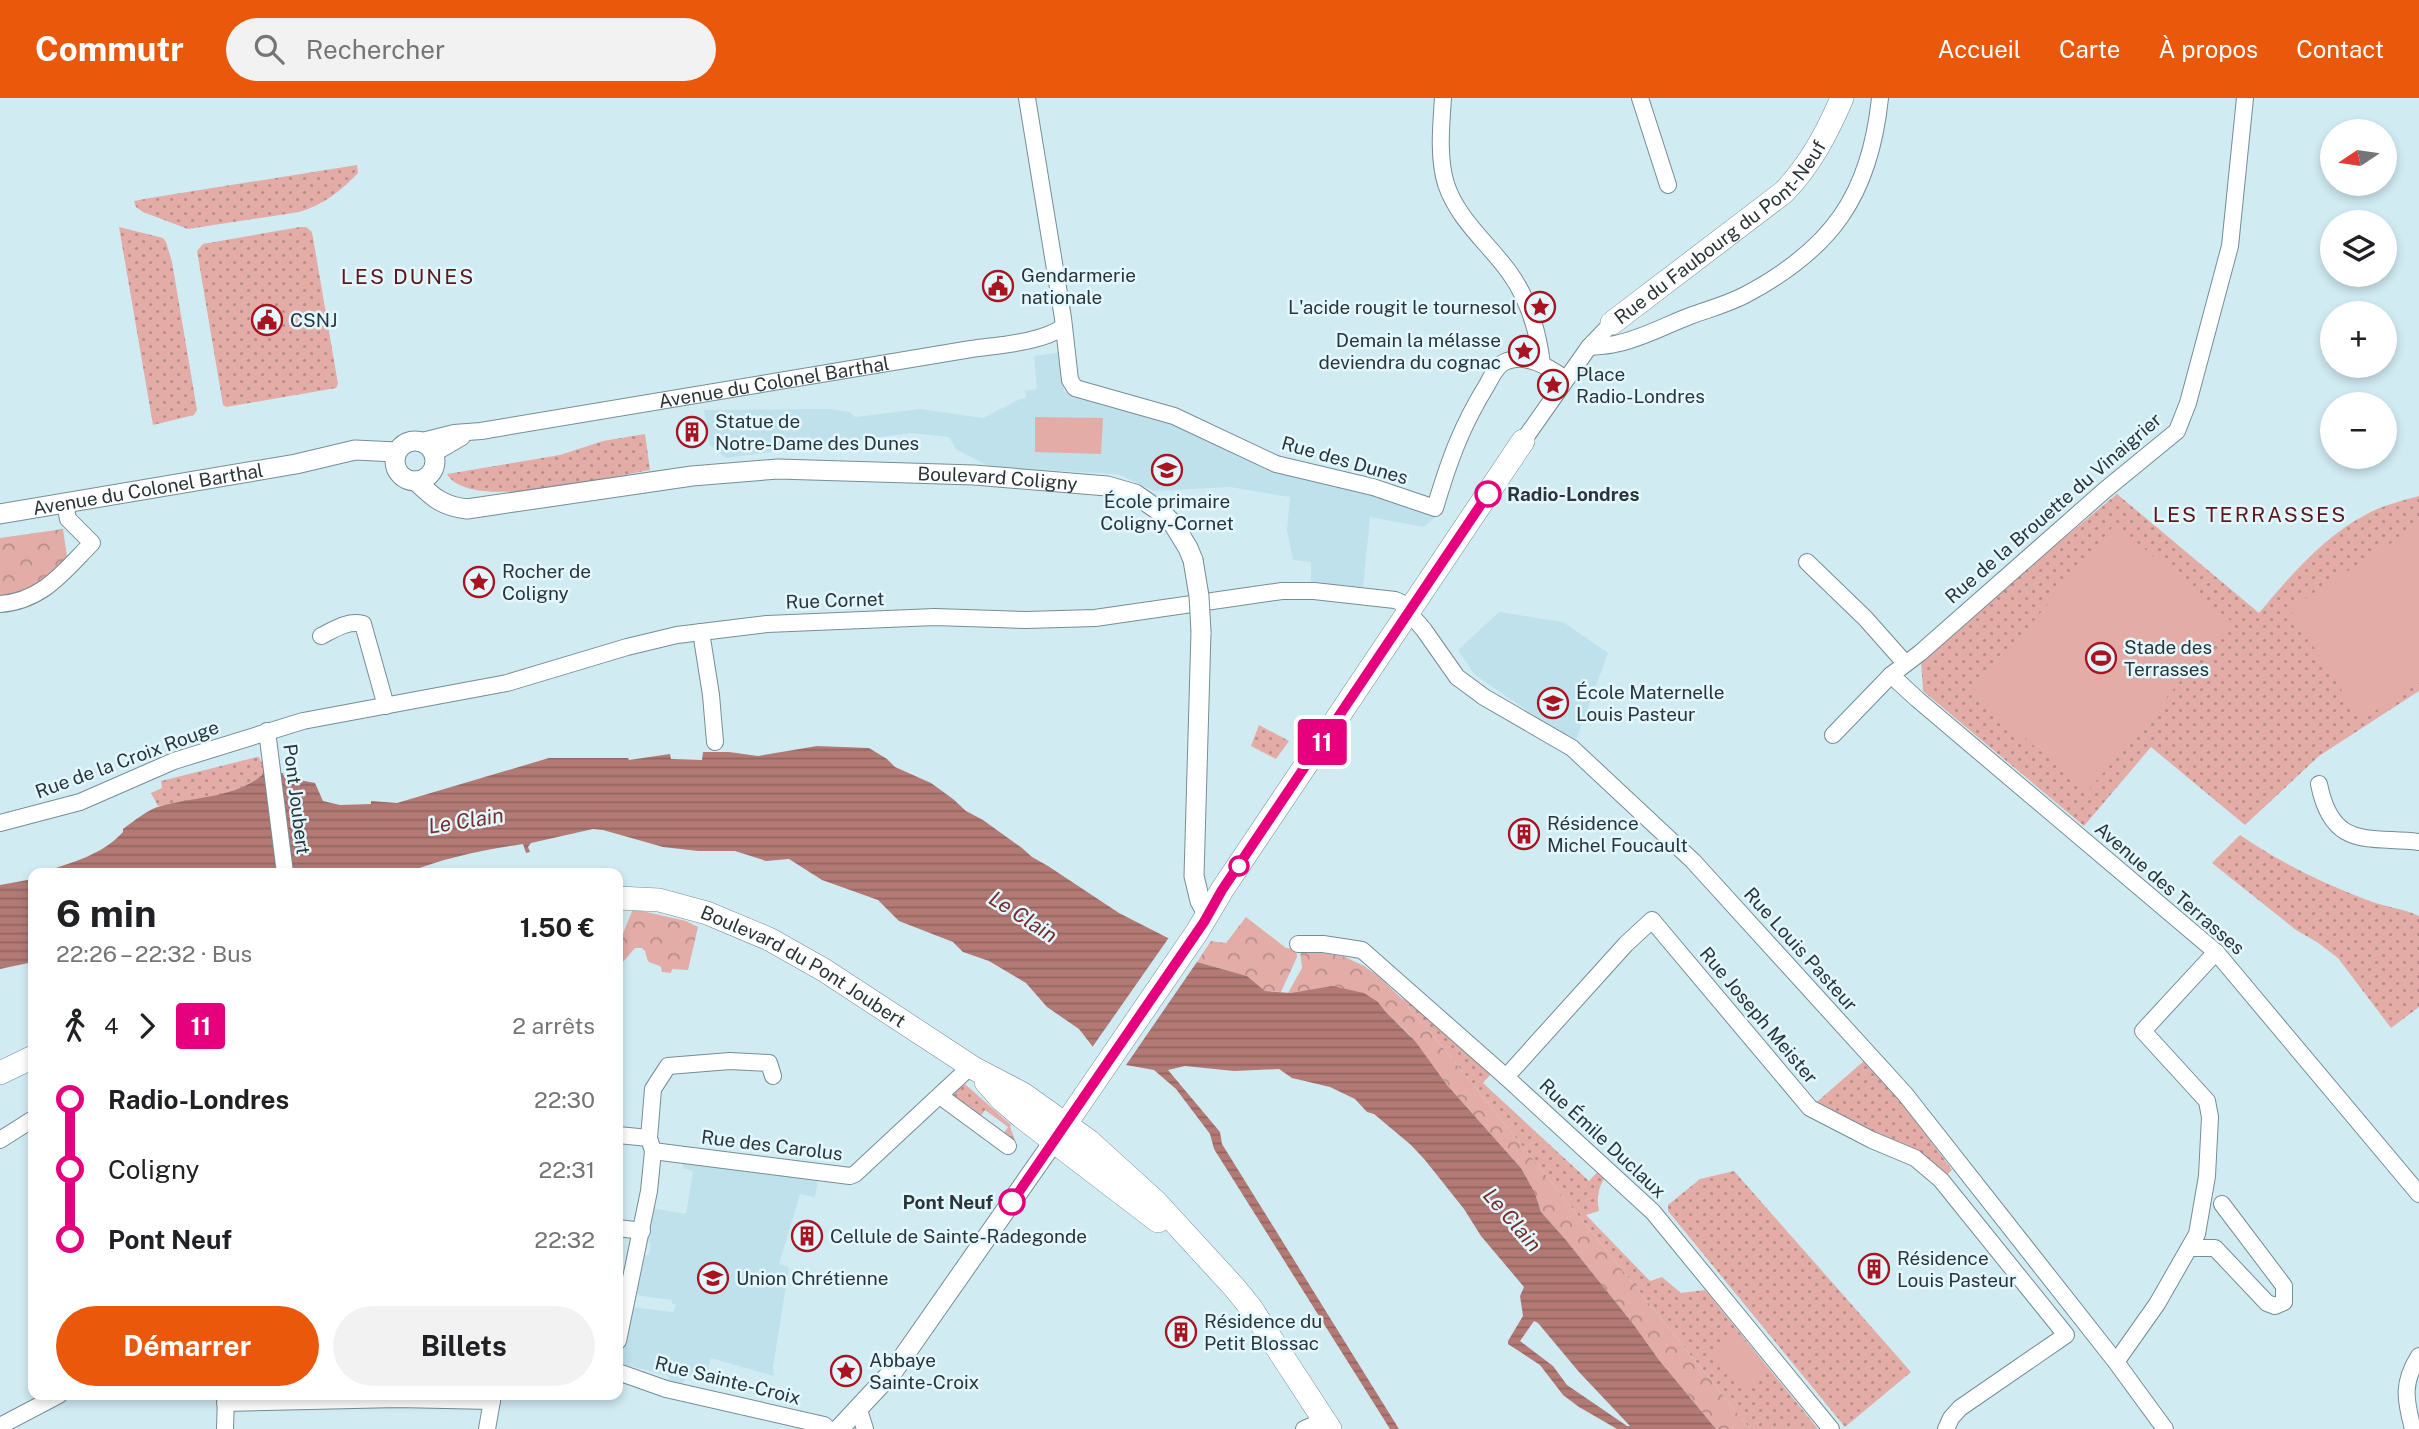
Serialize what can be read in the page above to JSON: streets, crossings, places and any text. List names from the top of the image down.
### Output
{
  "streets": {
    "main road": ["Rue du Faubourg du Pont-Neuf", "Boulevard du Pont Joubert"],
    "street": [
      "Avenue du Colonel Barthal",
      "Rue des Dunes",
      "Boulevard Coligny",
      "Rue de la Brouette du Vinaigrier",
      "Rue Cornet",
      "Rue de la Croix Rouge",
      "Pont Joubert",
      "Avenue des Terrasses",
      "Rue Louis Pasteur",
      "Rue Joseph Meister",
      "Rue Émile Duclaux",
      "Rue des Carolus",
      "Rue Sainte-Croix"
    ]
  },
  "crossings": [
    ["Rue du Faubourg du Pont-Neuf", "Boulevard Coligny"],
    ["Rue du Faubourg du Pont-Neuf", "Rue Cornet"],
    ["Rue du Faubourg du Pont-Neuf", "Rue Louis Pasteur"],
    ["Avenue du Colonel Barthal", "Rue des Dunes"],
    ["Avenue du Colonel Barthal", "Boulevard Coligny"],
    ["Rue de la Brouette du Vinaigrier", "Avenue des Terrasses"],
    ["Rue Cornet", "Rue de la Croix Rouge"],
    ["Rue Cornet", "Pont Joubert"],
    ["Rue Cornet", "Rue Louis Pasteur"],
    ["Rue de la Croix Rouge", "Pont Joubert"],
    ["Boulevard du Pont Joubert", "Rue des Carolus"],
    ["Rue Joseph Meister", "Rue Émile Duclaux"]
  ],
  "districts": ["LES DUNES", "LES TERRASSES"],
  "water": ["Le Clain"],
  "places": {
    "public building": ["Gendarmerie nationale", "CSNJ"],
    "place": [
      "L'acide rougit le tournesol",
      "Demain la mélasse deviendra du cognac",
      "Place Radio-Londres",
      "Rocher de Coligny",
      "Abbaye Sainte-Croix"
    ],
    "building": [
      "Statue de Notre-Dame des Dunes",
      "Résidence Michel Foucault",
      "Cellule de Sainte-Radegonde",
      "Résidence Louis Pasteur",
      "Résidence du Petit Blossac"
    ],
    "school or university": ["École primaire Coligny-Cornet", "École Maternelle Louis Pasteur", "Union Chrétienne"],
    "other": ["Radio-Londres", "Pont Neuf"],
    "sports": ["Stade des Terrasses"]
  },
  "lines": ["bus line 11"],
  "north": "left",
  "page": {
    "header": "Commutr",
    "search": "Rechercher",
    "nav": [
      "Accueil",
      "Carte",
      "À propos",
      "Contact"
    ],
    "on_map": "11",
    "map_buttons": ["+", "−"],
    "heading": ["6 min", "22:26 – 22:32 · Bus", "1.50 €"],
    "legs": ["4", "11", "2 arrêts"],
    "list": [
      {
        "name": "Radio-Londres",
        "value": "22:30"
      },
      {
        "name": "Coligny",
        "value": "22:31"
      },
      {
        "name": "Pont Neuf",
        "value": "22:32"
      }
    ],
    "buttons": ["Démarrer", "Billets"]
  }
}
